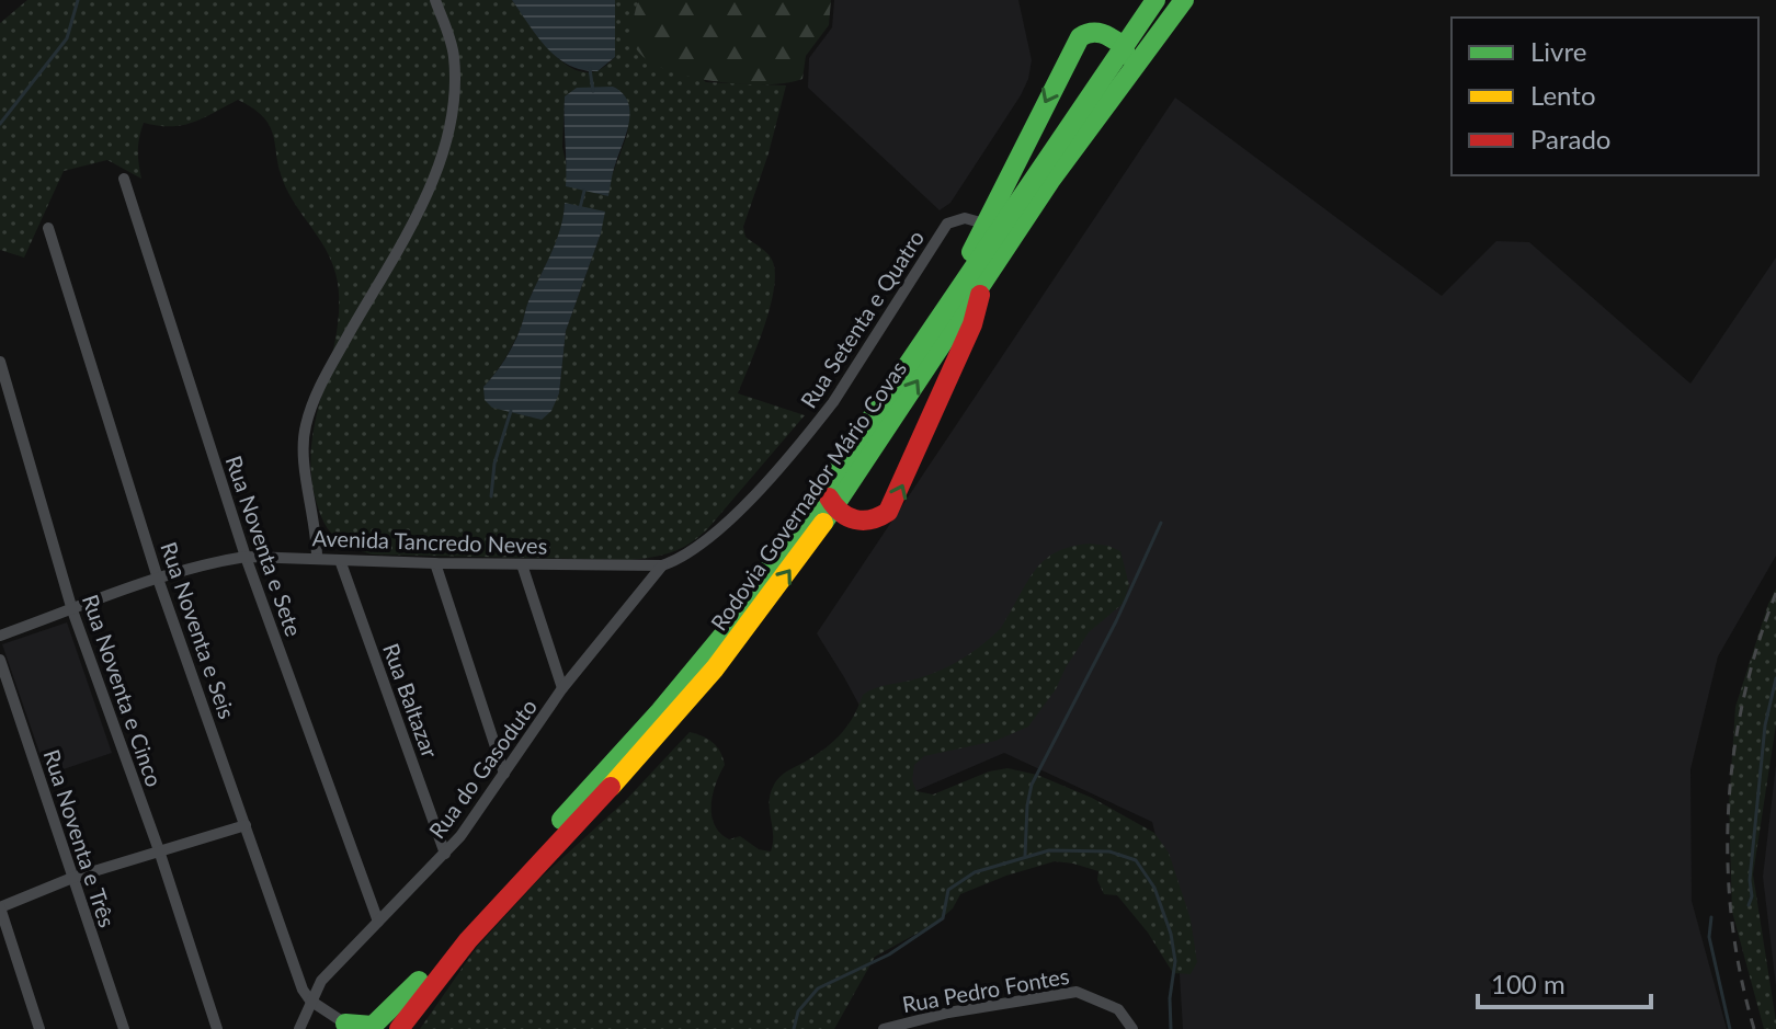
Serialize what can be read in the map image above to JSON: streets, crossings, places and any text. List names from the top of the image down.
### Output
{
  "streets": {
    "highway": ["Rodovia Governador Mário Covas"],
    "street": [
      "Rua Setenta e Quatro",
      "Avenida Tancredo Neves",
      "Rua Noventa e Sete",
      "Rua Noventa e Seis",
      "Rua Noventa e Cinco",
      "Rua Baltazar",
      "Rua do Gasoduto",
      "Rua Noventa e Três",
      "Rua Pedro Fontes"
    ]
  },
  "crossings": [
    ["Rua Setenta e Quatro", "Avenida Tancredo Neves"],
    ["Rua Setenta e Quatro", "Rua do Gasoduto"],
    ["Avenida Tancredo Neves", "Rua Noventa e Sete"],
    ["Avenida Tancredo Neves", "Rua Noventa e Seis"],
    ["Avenida Tancredo Neves", "Rua Noventa e Cinco"],
    ["Avenida Tancredo Neves", "Rua Baltazar"],
    ["Avenida Tancredo Neves", "Rua do Gasoduto"],
    ["Rua Noventa e Sete", "Rua do Gasoduto"],
    ["Rua Noventa e Seis", "Rua do Gasoduto"],
    ["Rua Baltazar", "Rua do Gasoduto"]
  ],
  "legend": ["Livre", "Lento", "Parado"],
  "scale_bar": "100 m"
}
